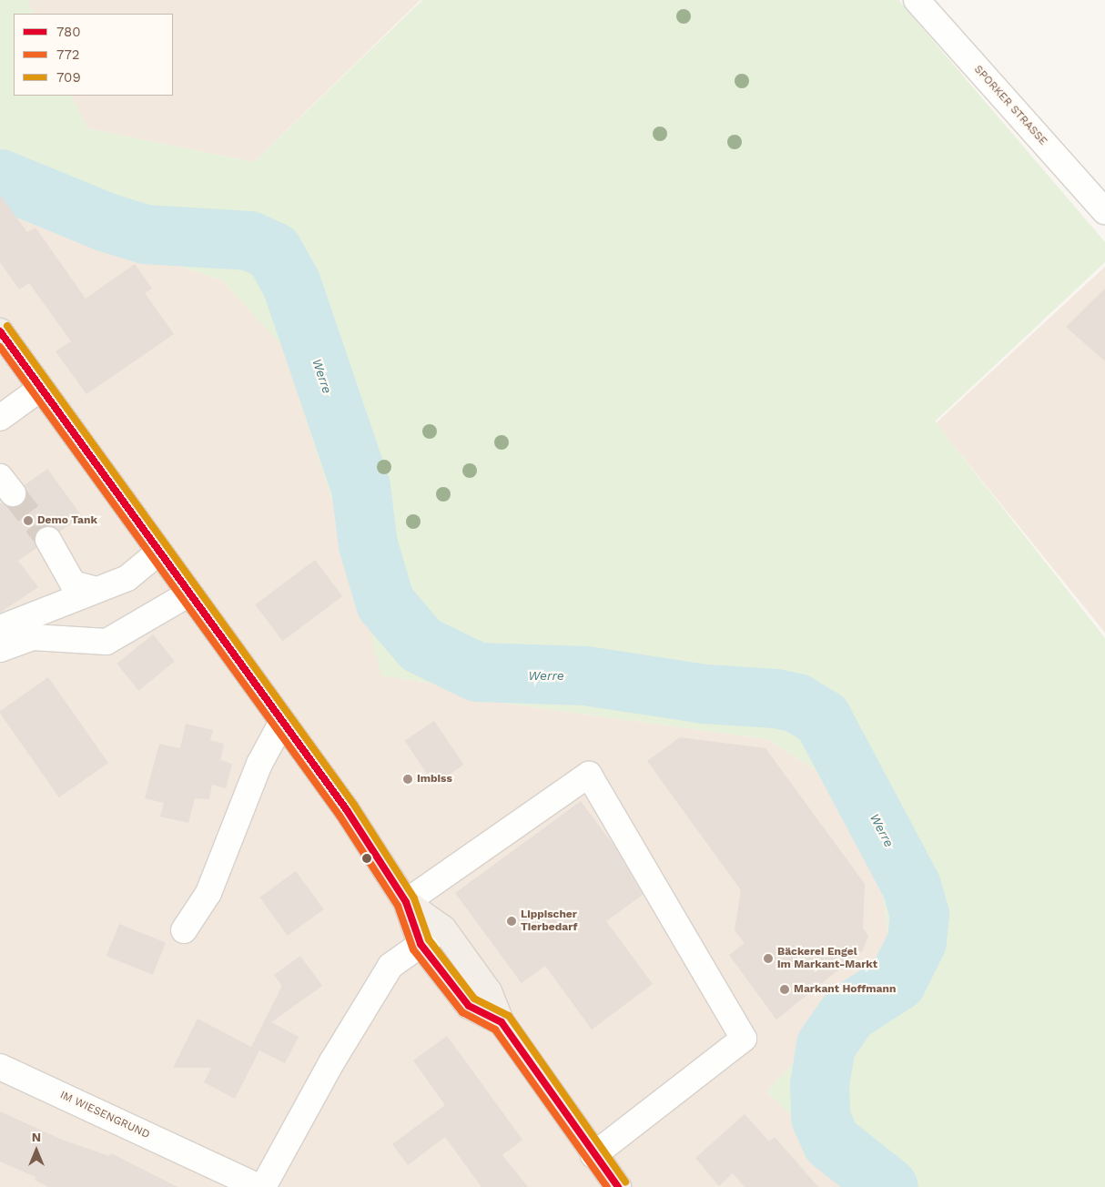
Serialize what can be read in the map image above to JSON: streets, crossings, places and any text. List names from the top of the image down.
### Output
{
  "streets": {
    "street": ["SPORKER STRASSE", "IM WIESENGRUND"]
  },
  "water": ["Werre"],
  "places": [
    "Demo Tank",
    "Imbiss",
    "Lippischer Tierbedarf",
    "Bäckerei Engel im Markant-Markt",
    "Markant Hoffmann"
  ],
  "lines": ["transit line 709", "transit line 780", "transit line 772"],
  "legend": ["780", "772", "709"],
  "north": "top"
}
